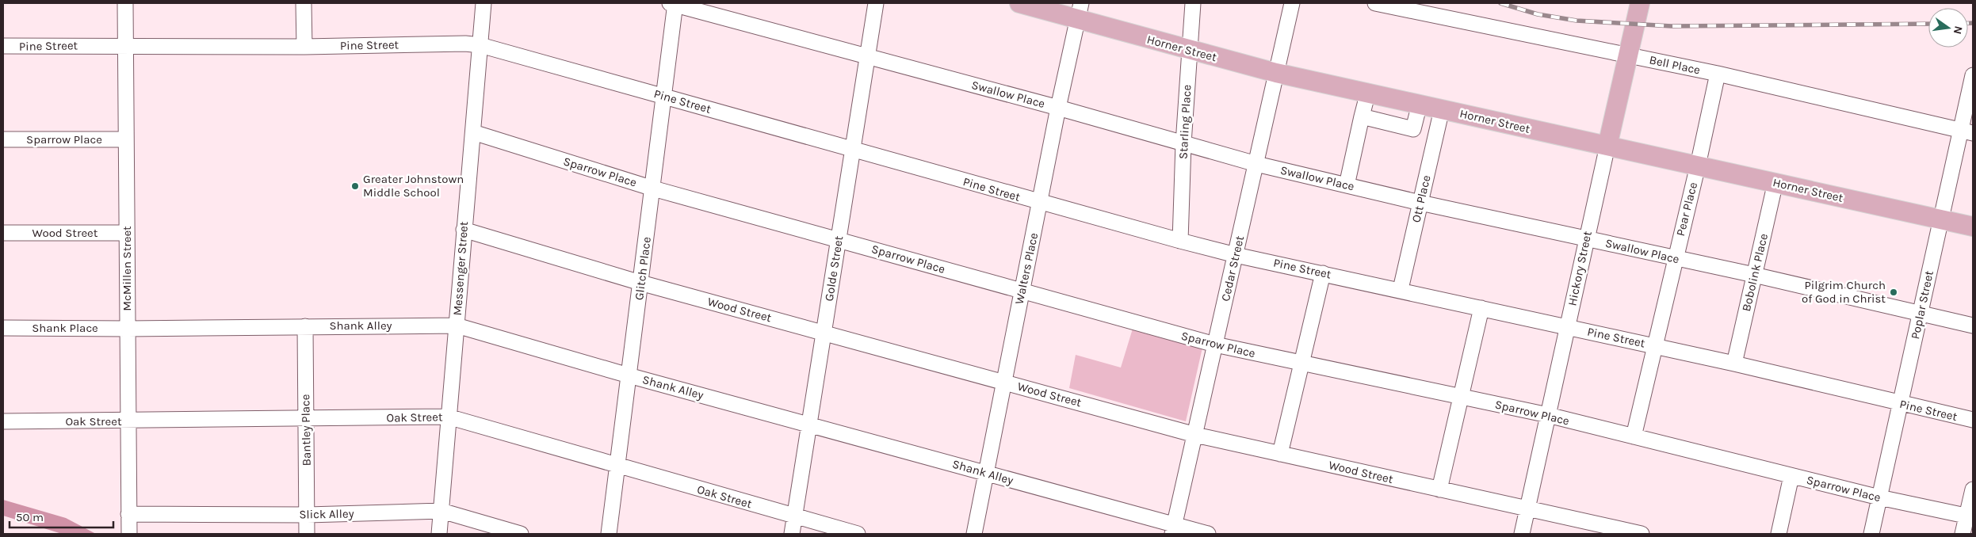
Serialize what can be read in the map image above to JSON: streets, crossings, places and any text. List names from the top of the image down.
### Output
{
  "streets": {
    "main road": ["Horner Street", "Hickory Street"],
    "street": [
      "Pine Street",
      "Bell Place",
      "Swallow Place",
      "Starling Place",
      "Sparrow Place",
      "Ott Place",
      "Pear Place",
      "Wood Street",
      "McMillen Street",
      "Messenger Street",
      "Glitch Place",
      "Golde Street",
      "Walters Place",
      "Cedar Street",
      "Bobolink Place",
      "Poplar Street",
      "Shank Alley",
      "Shank Place",
      "Oak Street",
      "Bantley Place",
      "Slick Alley"
    ]
  },
  "crossings": [
    ["Pine Street", "Starling Place"],
    ["Pine Street", "Ott Place"],
    ["Pine Street", "Pear Place"],
    ["Pine Street", "McMillen Street"],
    ["Pine Street", "Messenger Street"],
    ["Pine Street", "Glitch Place"],
    ["Pine Street", "Golde Street"],
    ["Pine Street", "Walters Place"],
    ["Pine Street", "Cedar Street"],
    ["Pine Street", "Hickory Street"],
    ["Pine Street", "Bobolink Place"],
    ["Pine Street", "Poplar Street"],
    ["Horner Street", "Starling Place"],
    ["Horner Street", "Ott Place"],
    ["Horner Street", "Pear Place"],
    ["Horner Street", "Walters Place"],
    ["Horner Street", "Cedar Street"],
    ["Horner Street", "Hickory Street"],
    ["Horner Street", "Bobolink Place"],
    ["Horner Street", "Poplar Street"],
    ["Bell Place", "Pear Place"],
    ["Bell Place", "Hickory Street"],
    ["Bell Place", "Poplar Street"],
    ["Swallow Place", "Starling Place"],
    ["Swallow Place", "Ott Place"],
    ["Swallow Place", "Pear Place"],
    ["Swallow Place", "Glitch Place"],
    ["Swallow Place", "Golde Street"],
    ["Swallow Place", "Walters Place"],
    ["Swallow Place", "Cedar Street"],
    ["Swallow Place", "Hickory Street"],
    ["Swallow Place", "Bobolink Place"],
    ["Swallow Place", "Poplar Street"],
    ["Sparrow Place", "Pear Place"],
    ["Sparrow Place", "McMillen Street"],
    ["Sparrow Place", "Messenger Street"],
    ["Sparrow Place", "Glitch Place"],
    ["Sparrow Place", "Golde Street"],
    ["Sparrow Place", "Walters Place"],
    ["Sparrow Place", "Cedar Street"],
    ["Sparrow Place", "Hickory Street"],
    ["Sparrow Place", "Poplar Street"],
    ["Wood Street", "McMillen Street"],
    ["Wood Street", "Messenger Street"],
    ["Wood Street", "Glitch Place"],
    ["Wood Street", "Golde Street"],
    ["Wood Street", "Walters Place"],
    ["Wood Street", "Cedar Street"],
    ["Wood Street", "Hickory Street"],
    ["McMillen Street", "Shank Alley"],
    ["McMillen Street", "Shank Place"],
    ["McMillen Street", "Oak Street"],
    ["McMillen Street", "Slick Alley"],
    ["Messenger Street", "Shank Alley"],
    ["Messenger Street", "Oak Street"],
    ["Messenger Street", "Slick Alley"],
    ["Glitch Place", "Shank Alley"],
    ["Glitch Place", "Oak Street"],
    ["Golde Street", "Shank Alley"],
    ["Golde Street", "Oak Street"],
    ["Walters Place", "Shank Alley"],
    ["Cedar Street", "Shank Alley"],
    ["Shank Alley", "Shank Place"],
    ["Shank Alley", "Bantley Place"],
    ["Oak Street", "Bantley Place"],
    ["Bantley Place", "Slick Alley"]
  ],
  "places": ["Greater Johnstown Middle School", "Pilgrim Church of God in Christ"],
  "scale_bar": "50 m",
  "north": "right"
}
